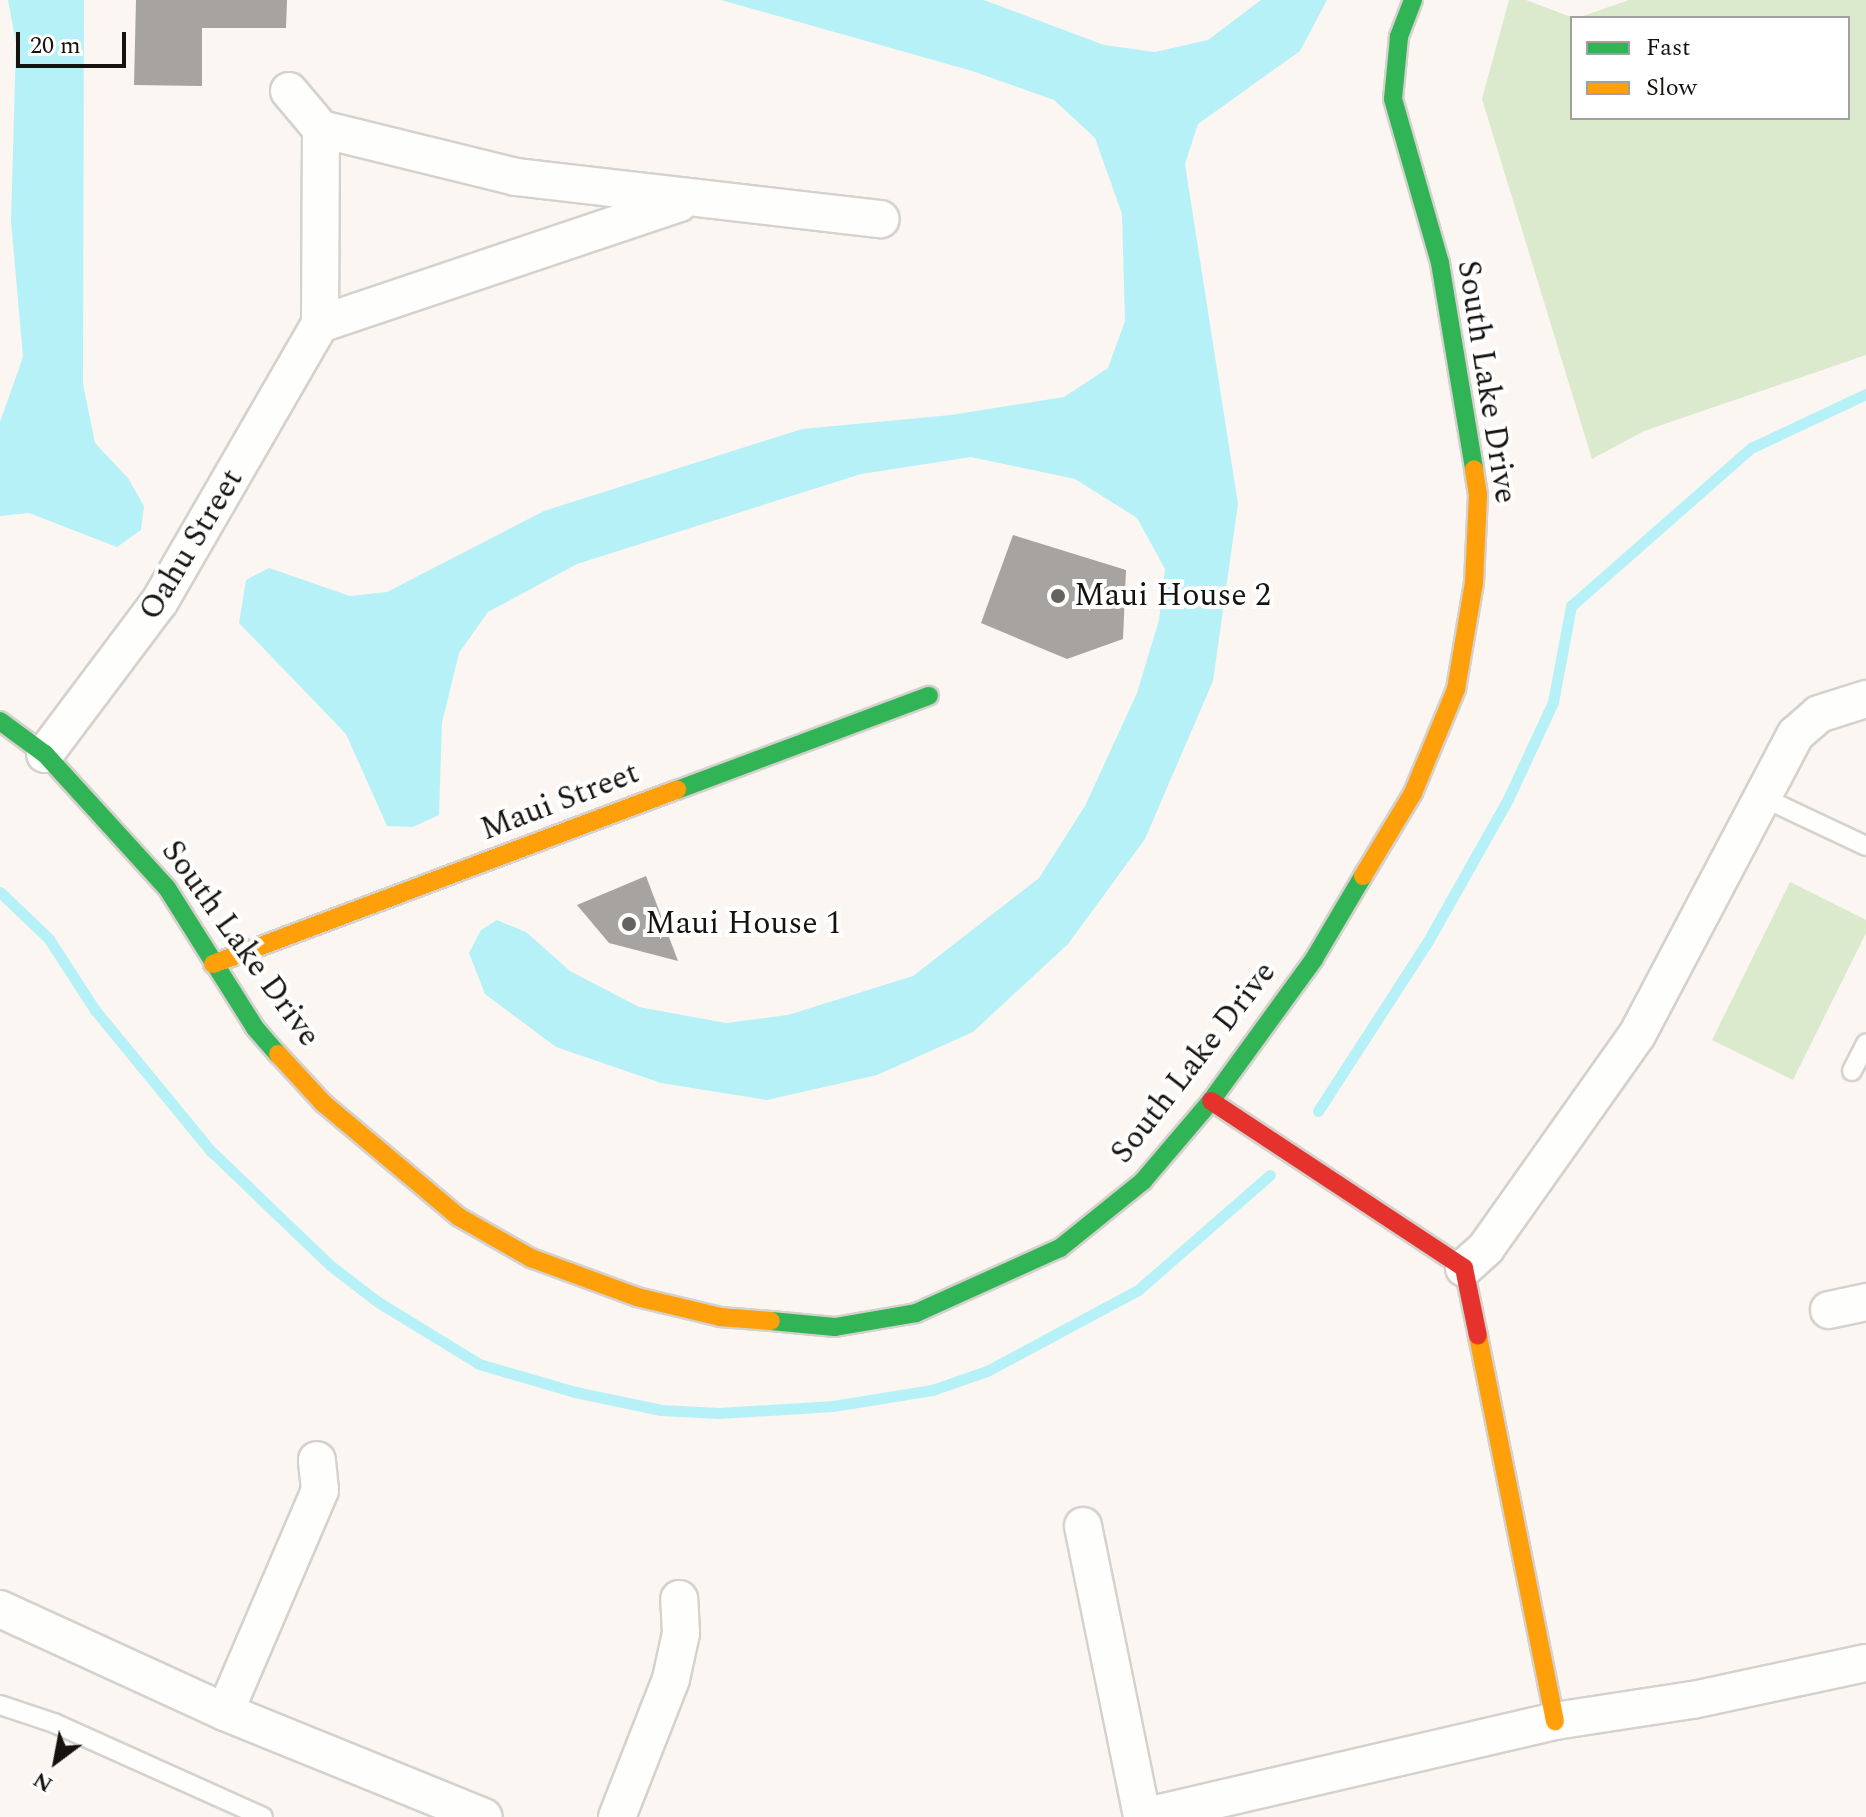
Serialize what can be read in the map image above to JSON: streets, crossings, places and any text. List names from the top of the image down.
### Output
{
  "streets": {
    "street": ["South Lake Drive", "Oahu Street", "Maui Street"]
  },
  "crossings": [
    ["South Lake Drive", "Oahu Street"],
    ["South Lake Drive", "Maui Street"]
  ],
  "places": ["Maui House 2", "Maui House 1"],
  "legend": ["Fast", "Slow"],
  "scale_bar": "20 m",
  "north": "bottom left"
}
